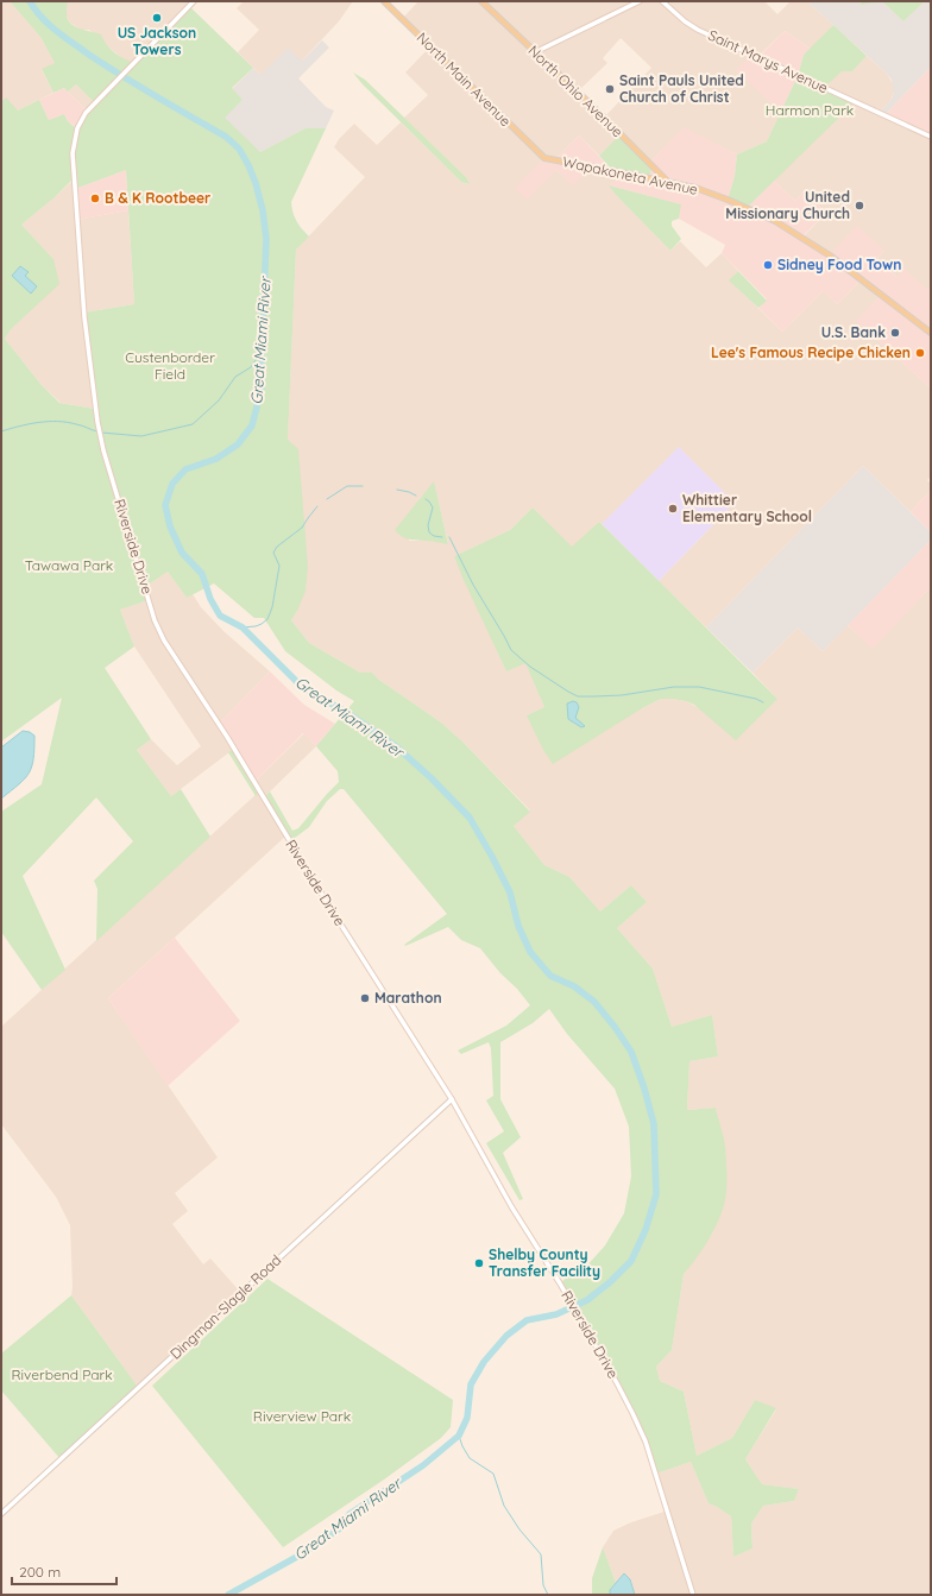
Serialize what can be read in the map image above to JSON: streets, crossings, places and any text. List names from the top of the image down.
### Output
{
  "streets": {
    "main road": [
      "Saint Marys Avenue",
      "North Main Avenue",
      "North Ohio Avenue",
      "Wapakoneta Avenue",
      "Riverside Drive",
      "Dingman-Slagle Road"
    ]
  },
  "crossings": [
    ["North Main Avenue", "Wapakoneta Avenue"],
    ["North Ohio Avenue", "Wapakoneta Avenue"],
    ["Riverside Drive", "Dingman-Slagle Road"]
  ],
  "water": ["Great Miami River"],
  "parks": [
    "Harmon Park",
    "Custenborder Field",
    "Tawawa Park",
    "Riverbend Park",
    "Riverview Park"
  ],
  "places": [
    "US Jackson Towers",
    "Saint Pauls United Church of Christ",
    "B & K Rootbeer",
    "United Missionary Church",
    "Sidney Food Town",
    "U.S. Bank",
    "Lee's Famous Recipe Chicken",
    "Whittier Elementary School",
    "Marathon",
    "Shelby County Transfer Facility"
  ],
  "scale_bar": "200 m"
}
